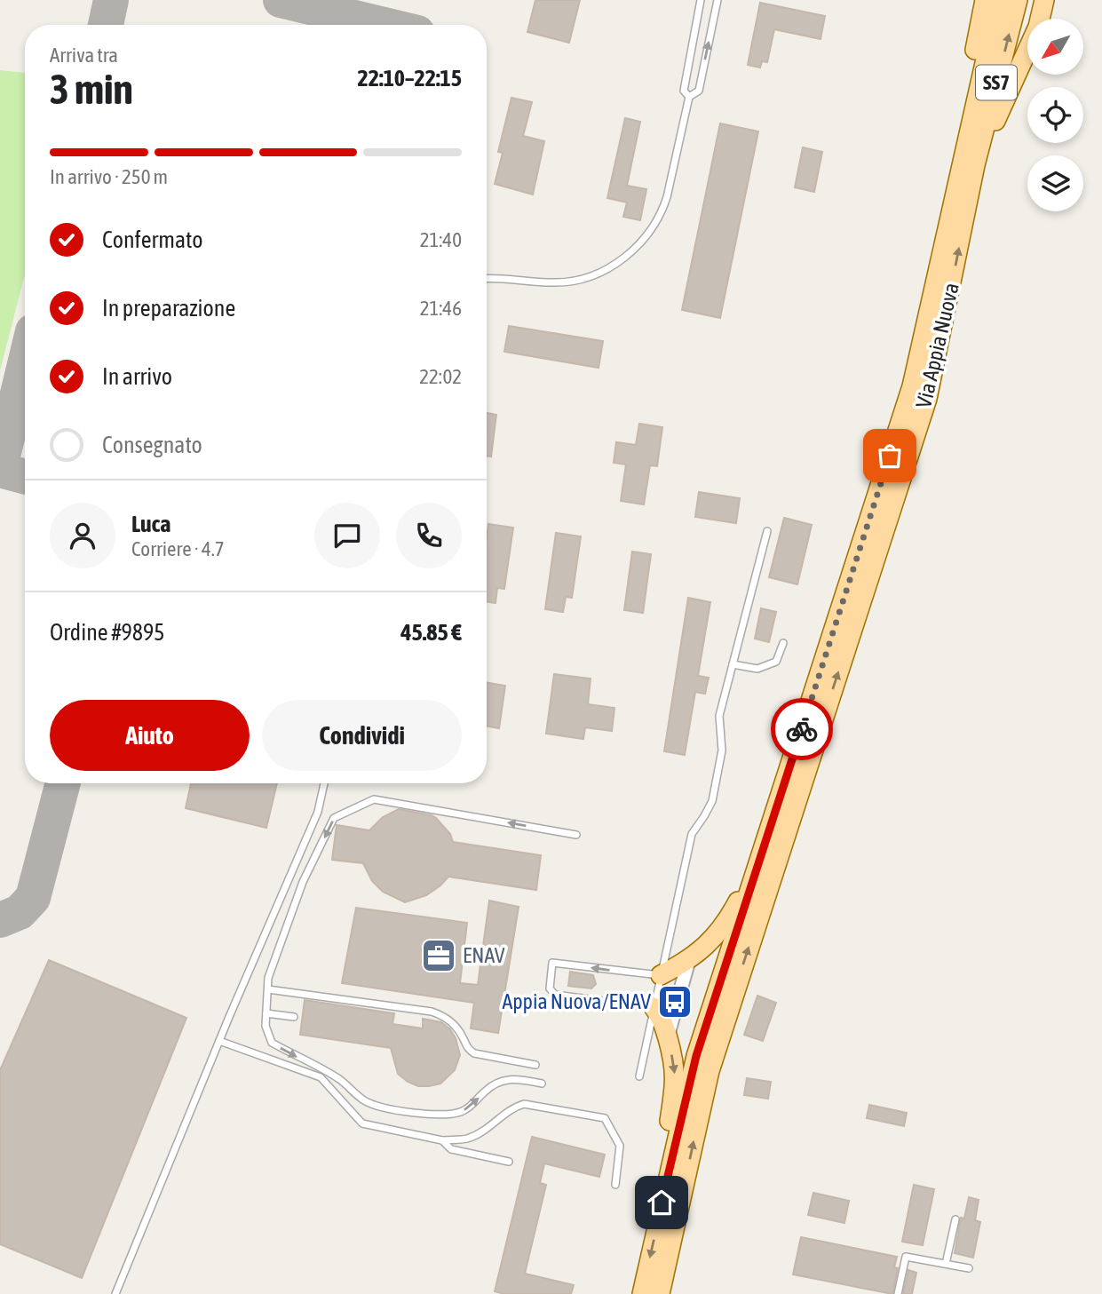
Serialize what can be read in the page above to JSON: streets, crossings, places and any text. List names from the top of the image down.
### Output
{
  "streets": {
    "main road": ["SS7", "Via Appia Nuova"]
  },
  "places": {
    "office": ["ENAV"],
    "bus stop": ["Appia Nuova/ENAV"]
  },
  "north": "bottom left",
  "page": {
    "heading": ["3 min", "Arriva tra", "22:10–22:15"],
    "panel": [
      "Luca",
      "Corriere · 4.7",
      "Ordine #9895",
      "45.85 €"
    ],
    "bar": "In arrivo · 250 m",
    "list": [
      ["Confermato", "21:40"],
      ["In preparazione", "21:46"],
      ["In arrivo", "22:02"],
      "Consegnato"
    ],
    "buttons": ["Aiuto", "Condividi"]
  }
}
